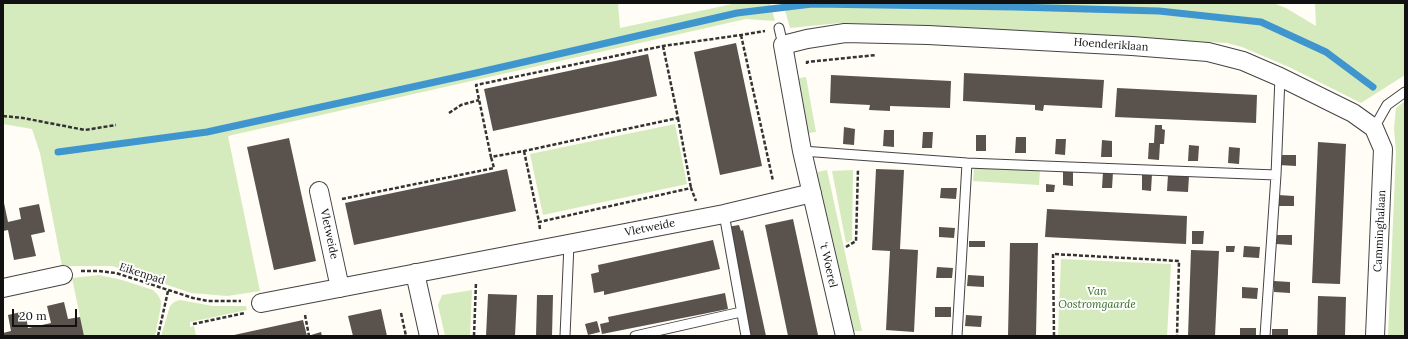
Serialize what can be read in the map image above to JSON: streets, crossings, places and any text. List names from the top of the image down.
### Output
{
  "streets": {
    "street": [
      "Hoenderiklaan",
      "Vletweide",
      "Camminghalaan",
      "'t Woerel"
    ],
    "path": ["Eikenpad"]
  },
  "crossings": [
    ["Hoenderiklaan", "Camminghalaan"],
    ["Vletweide", "'t Woerel"],
    ["Vletweide", "Eikenpad"]
  ],
  "parks": ["Van Oostromgaarde"],
  "scale_bar": "20 m"
}
